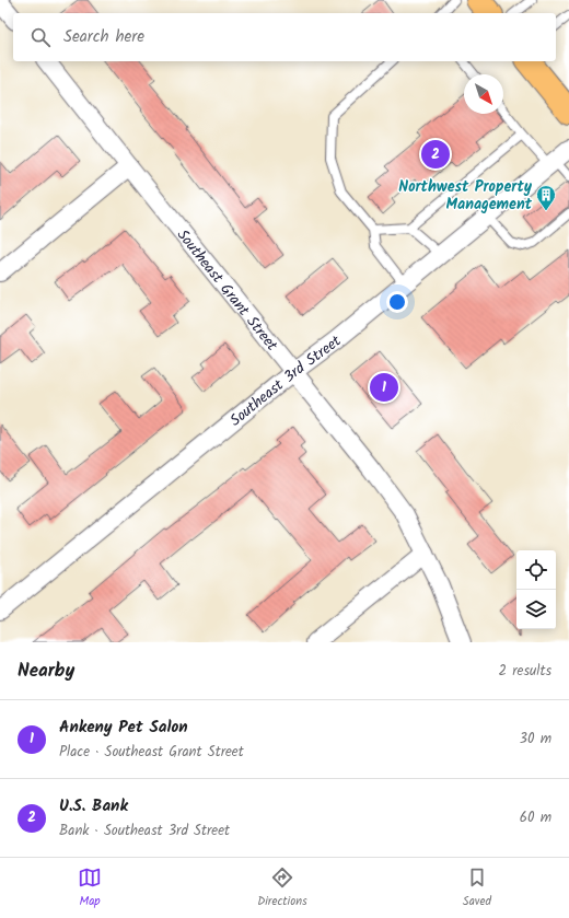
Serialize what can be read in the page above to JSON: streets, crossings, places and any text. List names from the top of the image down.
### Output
{
  "streets": {
    "street": ["Southeast Grant Street", "Southeast 3rd Street"]
  },
  "crossings": [
    ["Southeast Grant Street", "Southeast 3rd Street"]
  ],
  "places": {
    "building": ["Northwest Property Management"]
  },
  "north": "bottom right",
  "page": {
    "search": "Search here",
    "pins": ["2", "1"],
    "heading": ["Nearby", "2 results"],
    "list": [
      {
        "mark": "1",
        "name": "Ankeny Pet Salon",
        "note": "Place · Southeast Grant Street",
        "value": "30 m"
      },
      {
        "mark": "2",
        "name": "U.S. Bank",
        "note": "Bank · Southeast 3rd Street",
        "value": "60 m"
      }
    ],
    "nav": ["Map", "Directions", "Saved"]
  }
}
